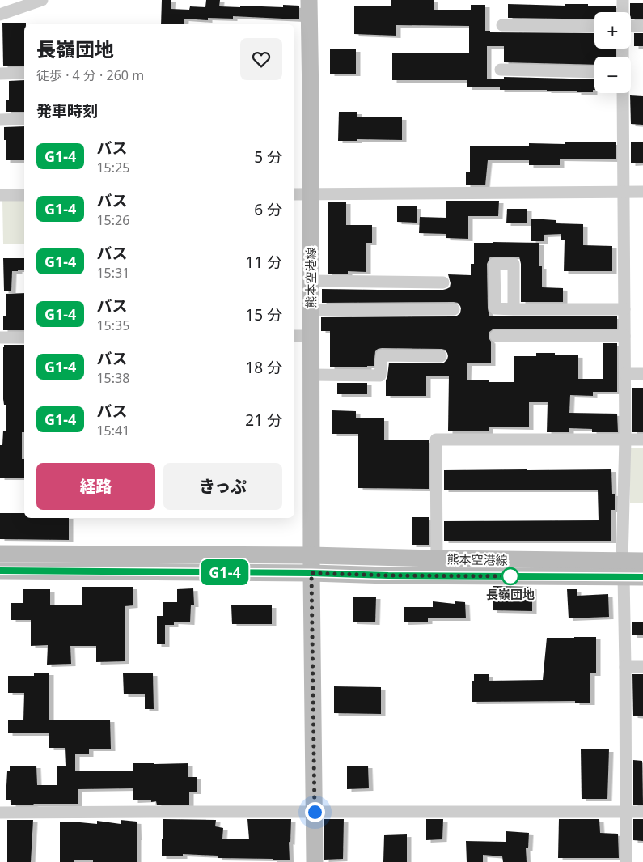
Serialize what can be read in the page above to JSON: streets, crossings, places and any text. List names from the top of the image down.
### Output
{
  "streets": {
    "main road": ["熊本空港線"]
  },
  "places": ["長嶺団地"],
  "lines": ["bus line G1-4"],
  "page": {
    "on_map": "G1-4",
    "map_buttons": ["+", "−"],
    "heading": [
      ["長嶺団地", "徒歩 · 4 分 · 260 m"],
      "発車時刻"
    ],
    "list": [
      {
        "mark": "G1-4",
        "name": "バス",
        "note": "15:25",
        "value": "5 分"
      },
      {
        "mark": "G1-4",
        "name": "バス",
        "note": "15:26",
        "value": "6 分"
      },
      {
        "mark": "G1-4",
        "name": "バス",
        "note": "15:31",
        "value": "11 分"
      },
      {
        "mark": "G1-4",
        "name": "バス",
        "note": "15:35",
        "value": "15 分"
      },
      {
        "mark": "G1-4",
        "name": "バス",
        "note": "15:38",
        "value": "18 分"
      },
      {
        "mark": "G1-4",
        "name": "バス",
        "note": "15:41",
        "value": "21 分"
      }
    ],
    "buttons": ["経路", "きっぷ"]
  }
}
